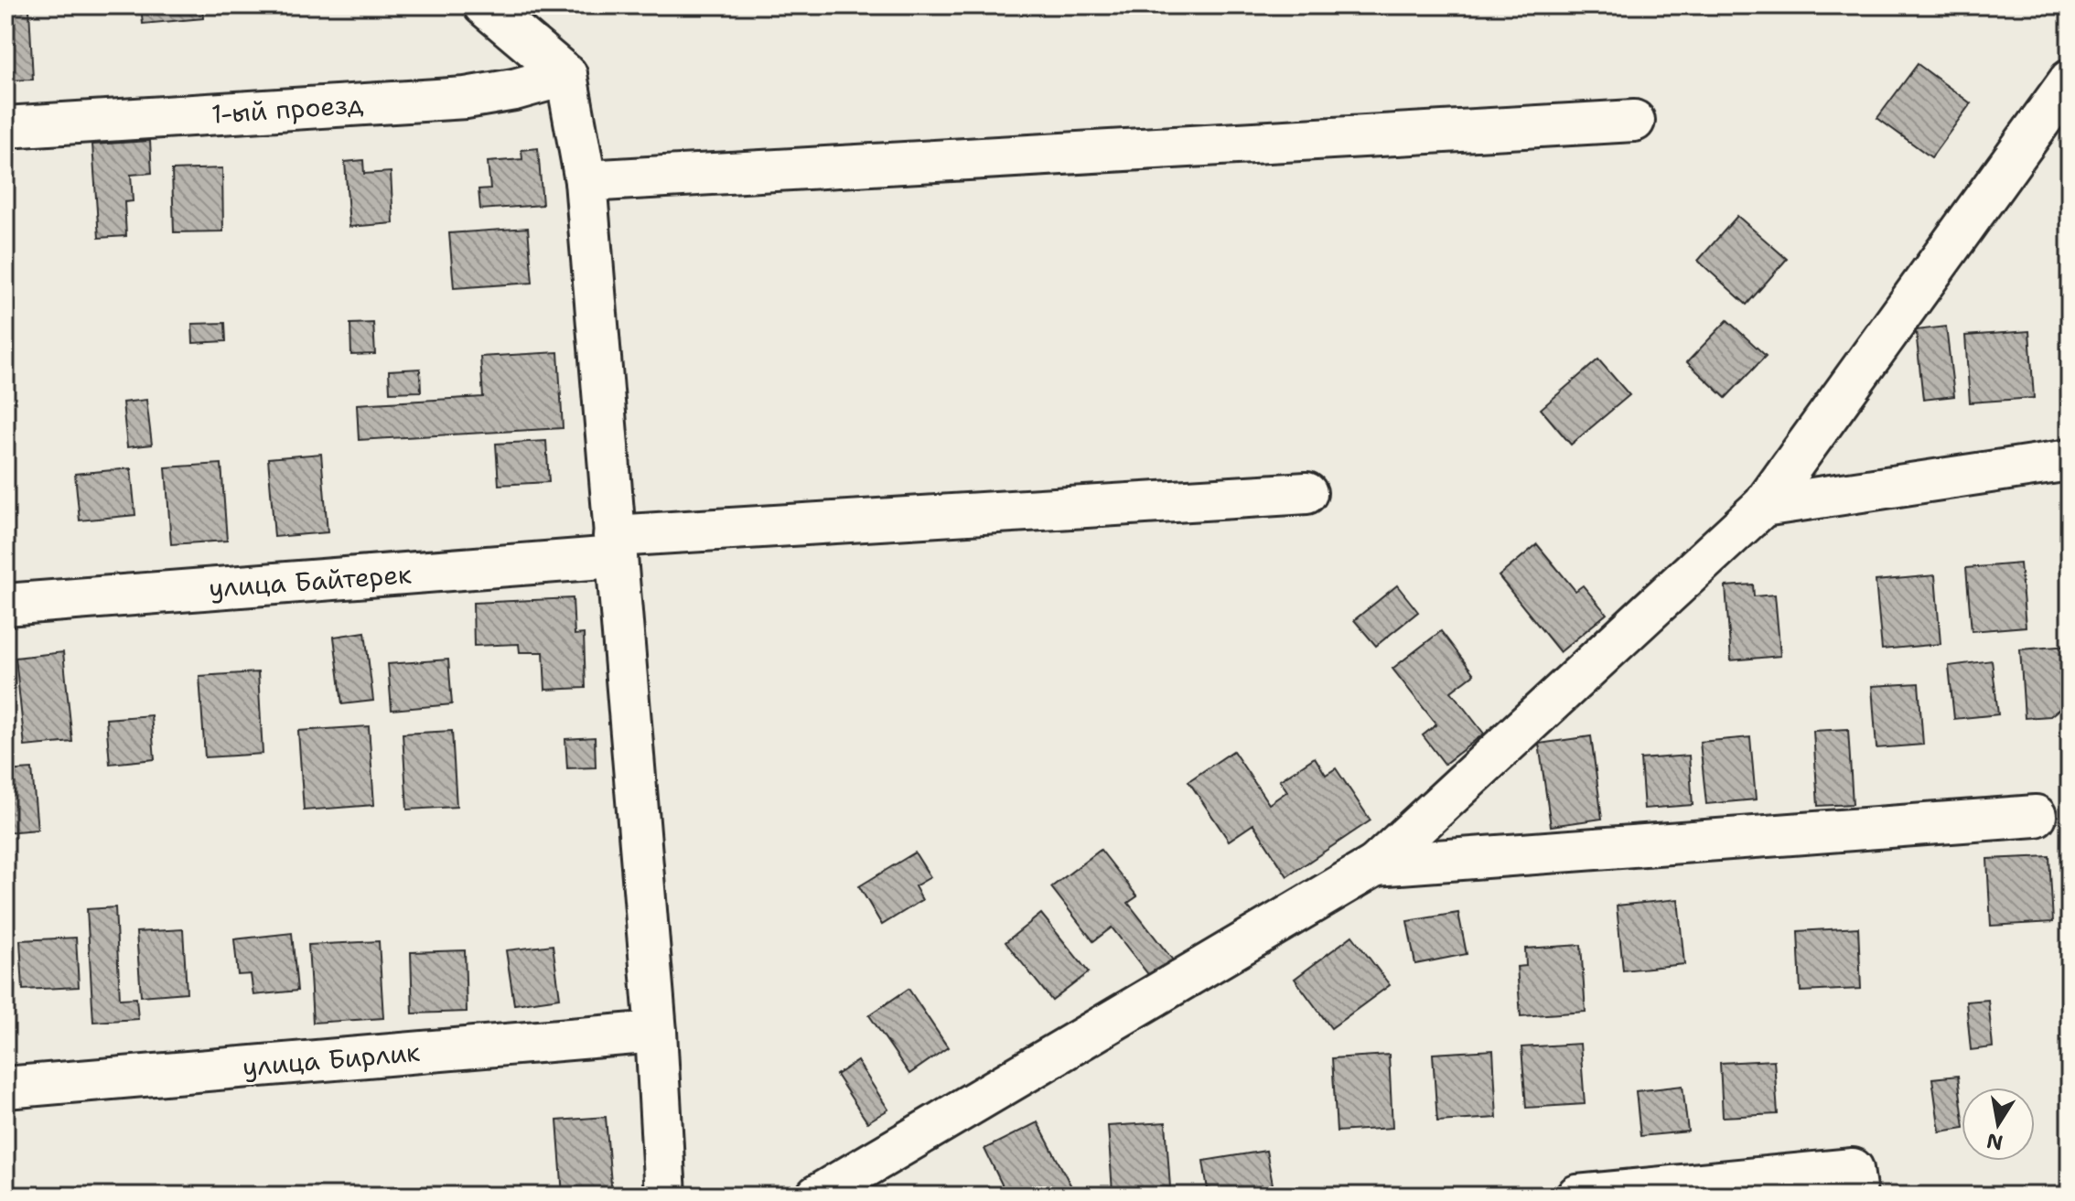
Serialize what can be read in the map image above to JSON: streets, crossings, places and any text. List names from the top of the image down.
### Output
{
  "streets": {
    "street": ["1-ый проезд", "улица Байтерек", "улица Бирлик"]
  },
  "north": "bottom"
}
